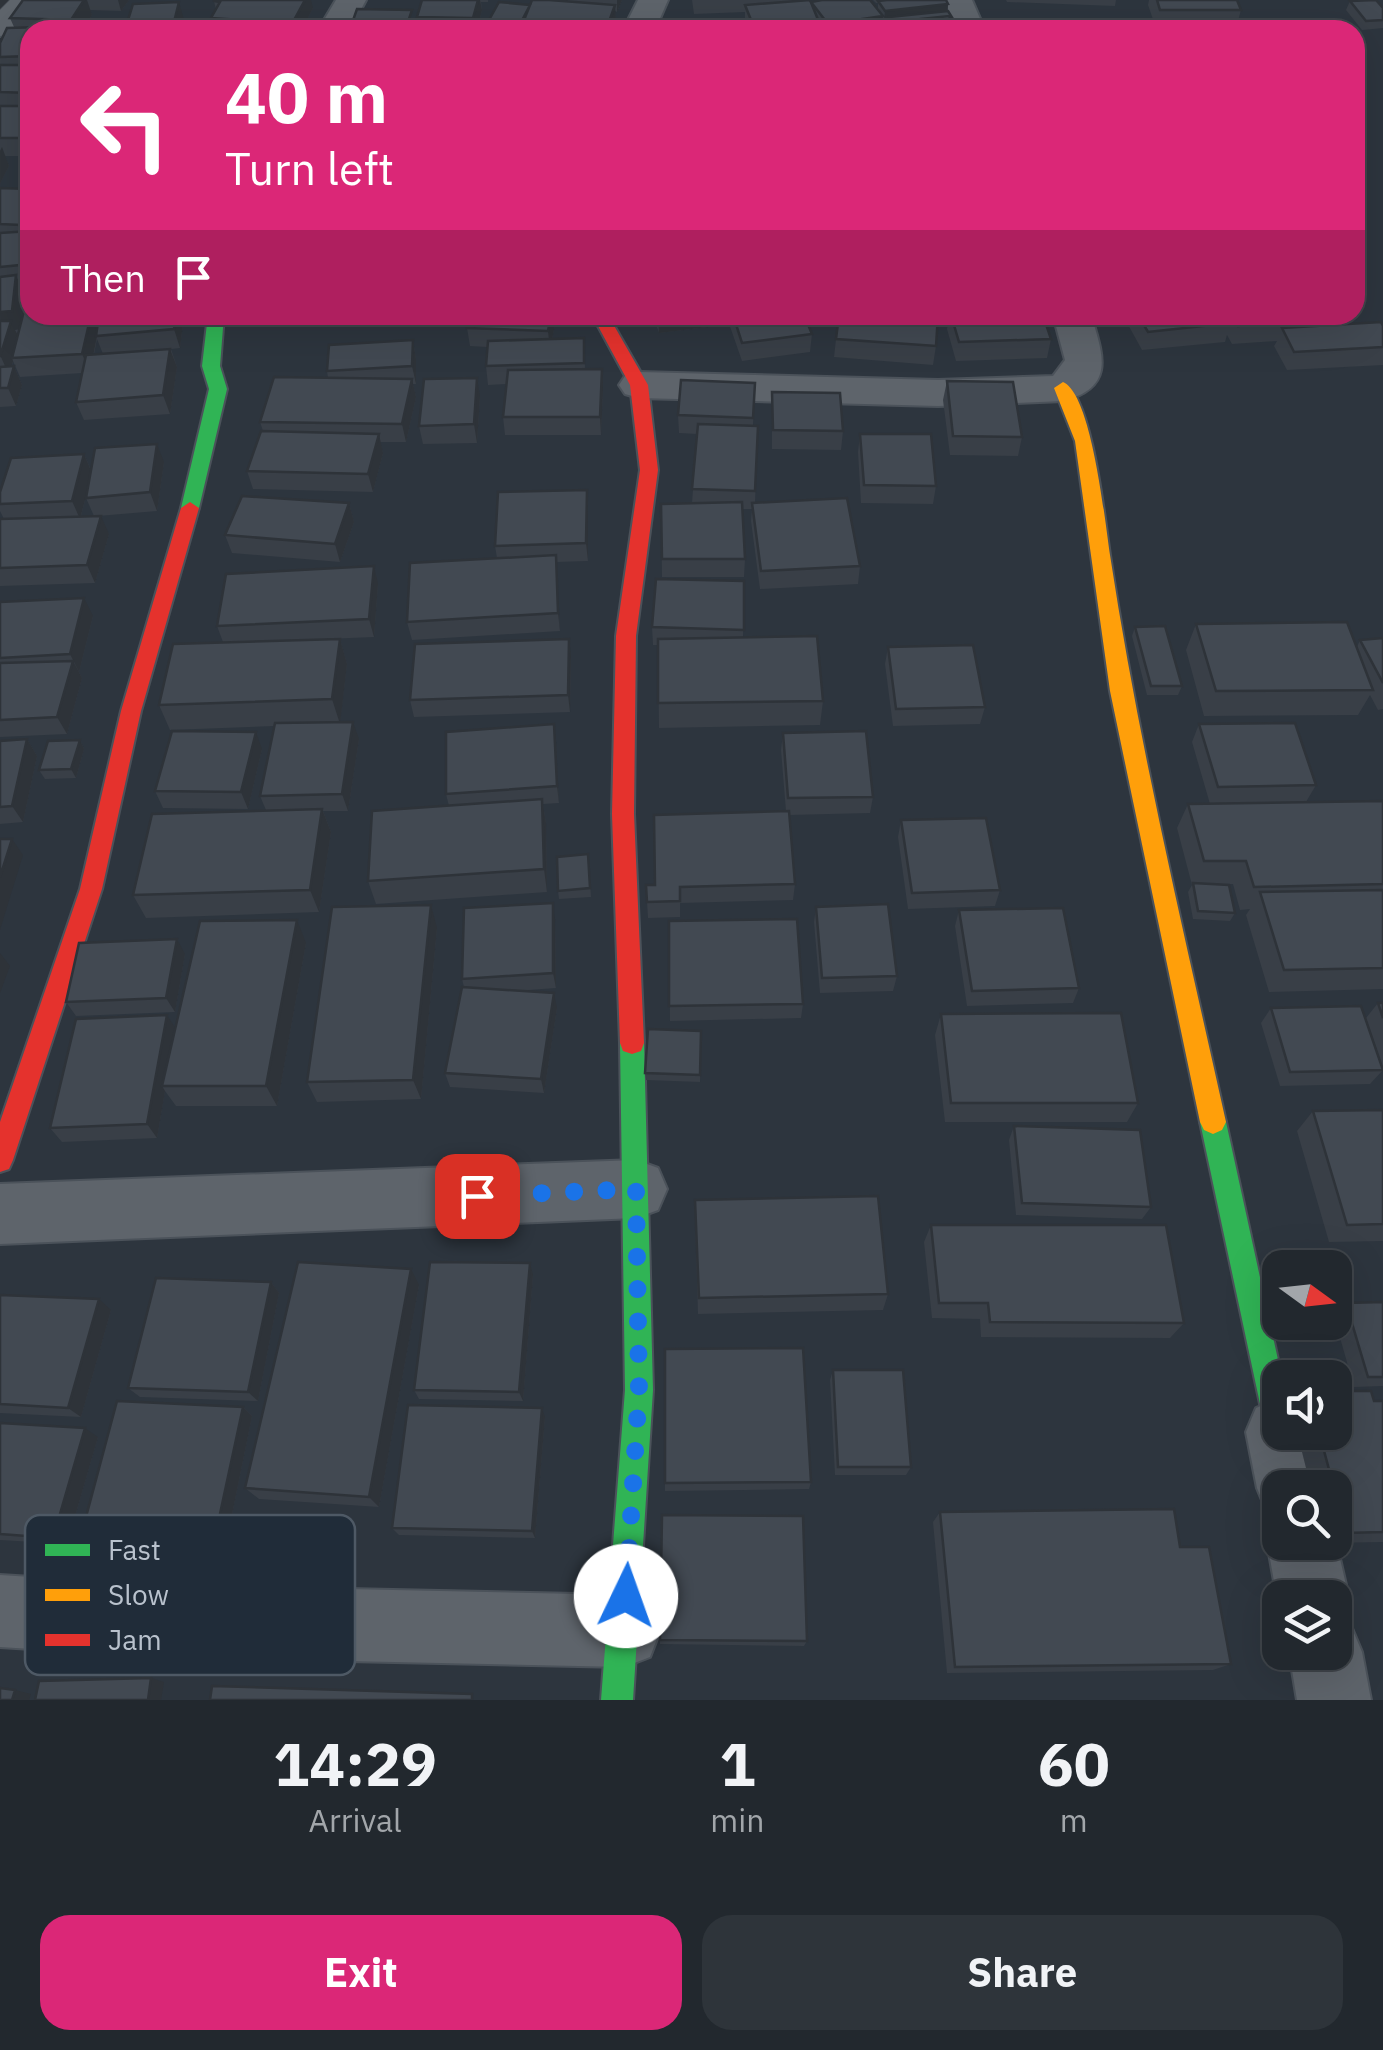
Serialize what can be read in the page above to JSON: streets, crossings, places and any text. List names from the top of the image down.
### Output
{
  "legend": ["Fast", "Slow", "Jam"],
  "north": "right",
  "page": {
    "turn": ["40 m", "Turn left"],
    "then": "Then",
    "eta": [
      "14:29",
      "Arrival",
      "1",
      "min",
      "60",
      "m"
    ],
    "buttons": ["Exit", "Share"]
  }
}
